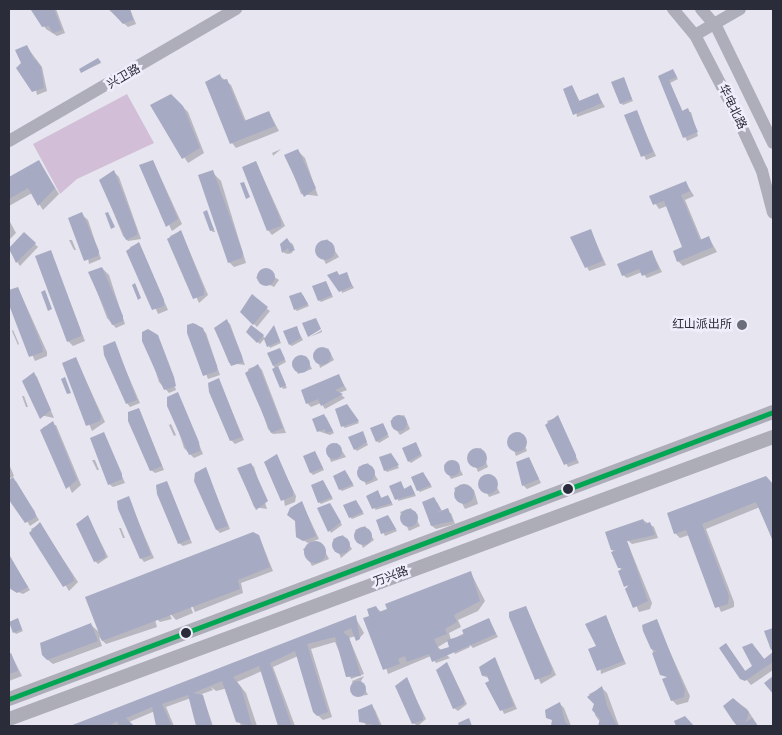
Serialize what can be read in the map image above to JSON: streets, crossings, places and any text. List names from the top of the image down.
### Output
{
  "streets": {
    "main road": ["兴卫路", "华电北路", "万兴路"]
  },
  "places": ["红山派出所"]
}
